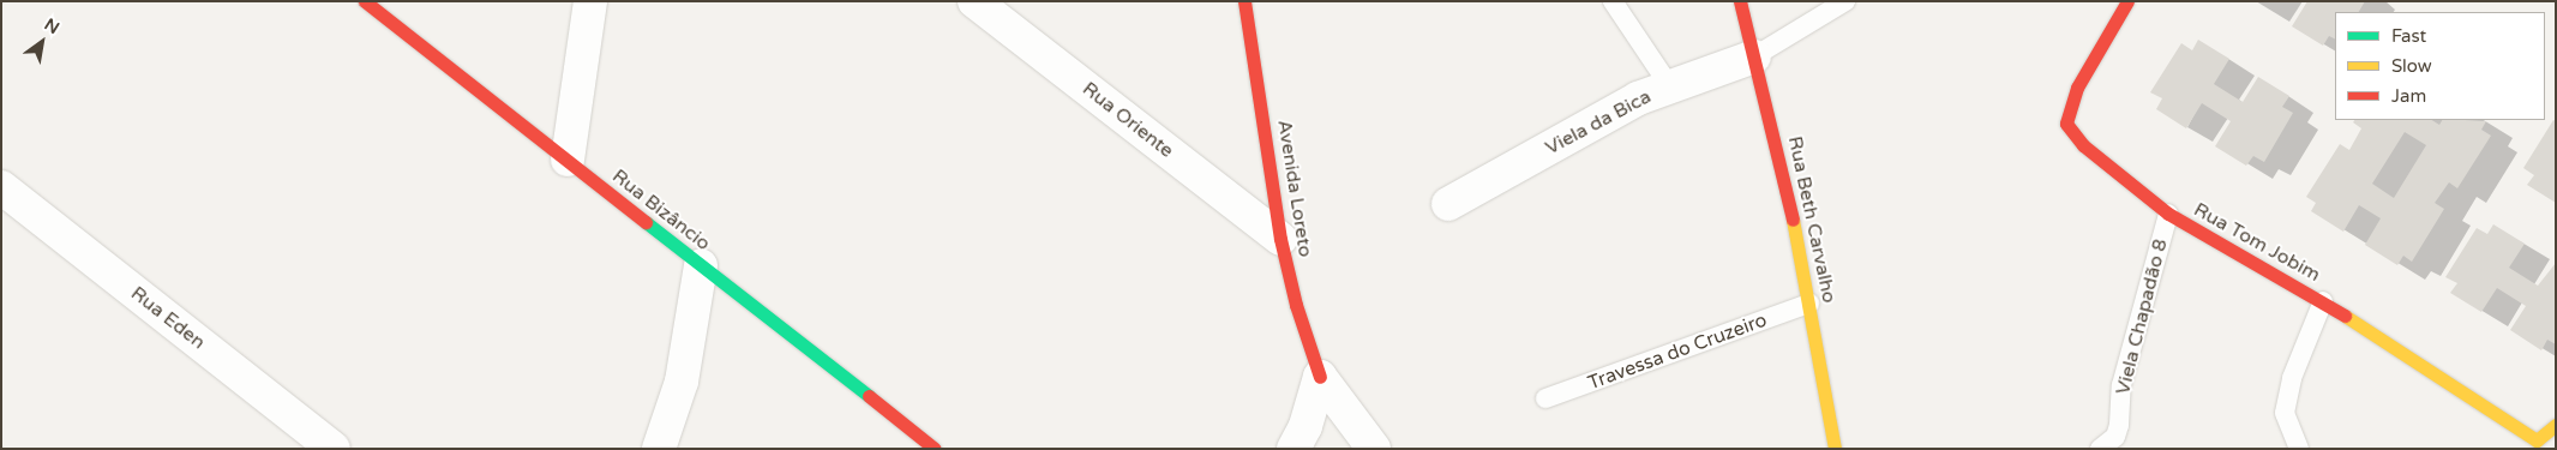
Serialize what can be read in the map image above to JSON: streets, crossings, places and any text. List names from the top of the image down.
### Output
{
  "streets": {
    "street": [
      "Rua Oriente",
      "Viela da Bica",
      "Avenida Loreto",
      "Rua Bizâncio",
      "Rua Beth Carvalho",
      "Rua Tom Jobim",
      "Rua Eden"
    ],
    "lane": ["Viela Chapadão 8", "Travessa do Cruzeiro"]
  },
  "crossings": [
    ["Rua Oriente", "Avenida Loreto"],
    ["Viela da Bica", "Rua Beth Carvalho"],
    ["Rua Beth Carvalho", "Travessa do Cruzeiro"],
    ["Rua Tom Jobim", "Viela Chapadão 8"]
  ],
  "legend": ["Fast", "Slow", "Jam"],
  "north": "top right"
}
